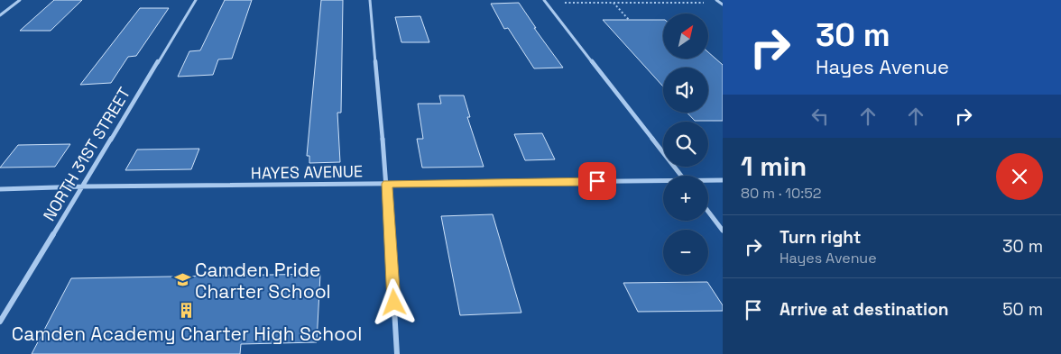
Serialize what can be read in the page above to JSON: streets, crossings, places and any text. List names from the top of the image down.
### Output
{
  "streets": {
    "street": ["NORTH 31ST STREET", "HAYES AVENUE"]
  },
  "crossings": [
    ["NORTH 31ST STREET", "HAYES AVENUE"]
  ],
  "places": {
    "school or university": ["Camden Pride Charter School"],
    "building": ["Camden Academy Charter High School"]
  },
  "north": "top right",
  "page": {
    "turn": ["30 m", "Hayes Avenue"],
    "map_buttons": ["+", "−"],
    "heading": ["1 min", "80 m · 10:52"],
    "list": [
      {
        "name": "Turn right",
        "note": "Hayes Avenue",
        "value": "30 m"
      },
      {
        "name": "Arrive at destination",
        "value": "50 m"
      }
    ]
  }
}
